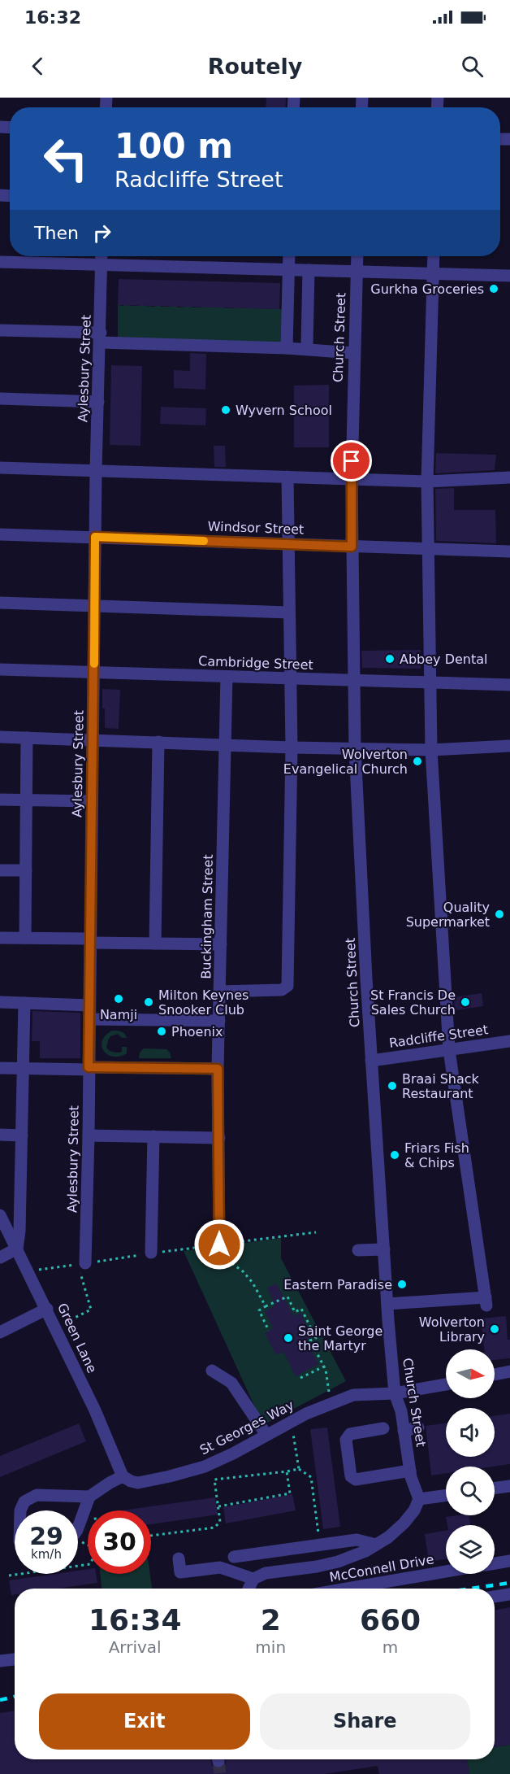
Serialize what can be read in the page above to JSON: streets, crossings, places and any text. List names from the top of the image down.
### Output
{
  "streets": {
    "street": [
      "Church Street",
      "Aylesbury Street",
      "Windsor Street",
      "Cambridge Street",
      "Buckingham Street",
      "Radcliffe Street",
      "Green Lane",
      "St Georges Way",
      "McConnell Drive"
    ]
  },
  "crossings": [
    ["Church Street", "Windsor Street"],
    ["Church Street", "Cambridge Street"],
    ["Church Street", "Radcliffe Street"],
    ["Church Street", "St Georges Way"],
    ["Aylesbury Street", "Windsor Street"],
    ["Aylesbury Street", "Cambridge Street"],
    ["Cambridge Street", "Buckingham Street"],
    ["Green Lane", "St Georges Way"]
  ],
  "places": [
    "Gurkha Groceries",
    "Wyvern School",
    "Abbey Dental",
    "Wolverton Evangelical Church",
    "Quality Supermarket",
    "Namji",
    "Milton Keynes Snooker Club",
    "St Francis De Sales Church",
    "Phoenix",
    "Braai Shack Restaurant",
    "Friars Fish & Chips",
    "Eastern Paradise",
    "Wolverton Library",
    "Saint George the Martyr"
  ],
  "north": "right",
  "page": {
    "status": "16:32",
    "header": "Routely",
    "turn": ["100 m", "Radcliffe Street"],
    "then": "Then",
    "speed": "29 km/h",
    "limit": "30",
    "eta": [
      "16:34",
      "Arrival",
      "2",
      "min",
      "660",
      "m"
    ],
    "buttons": ["Exit", "Share"]
  }
}
